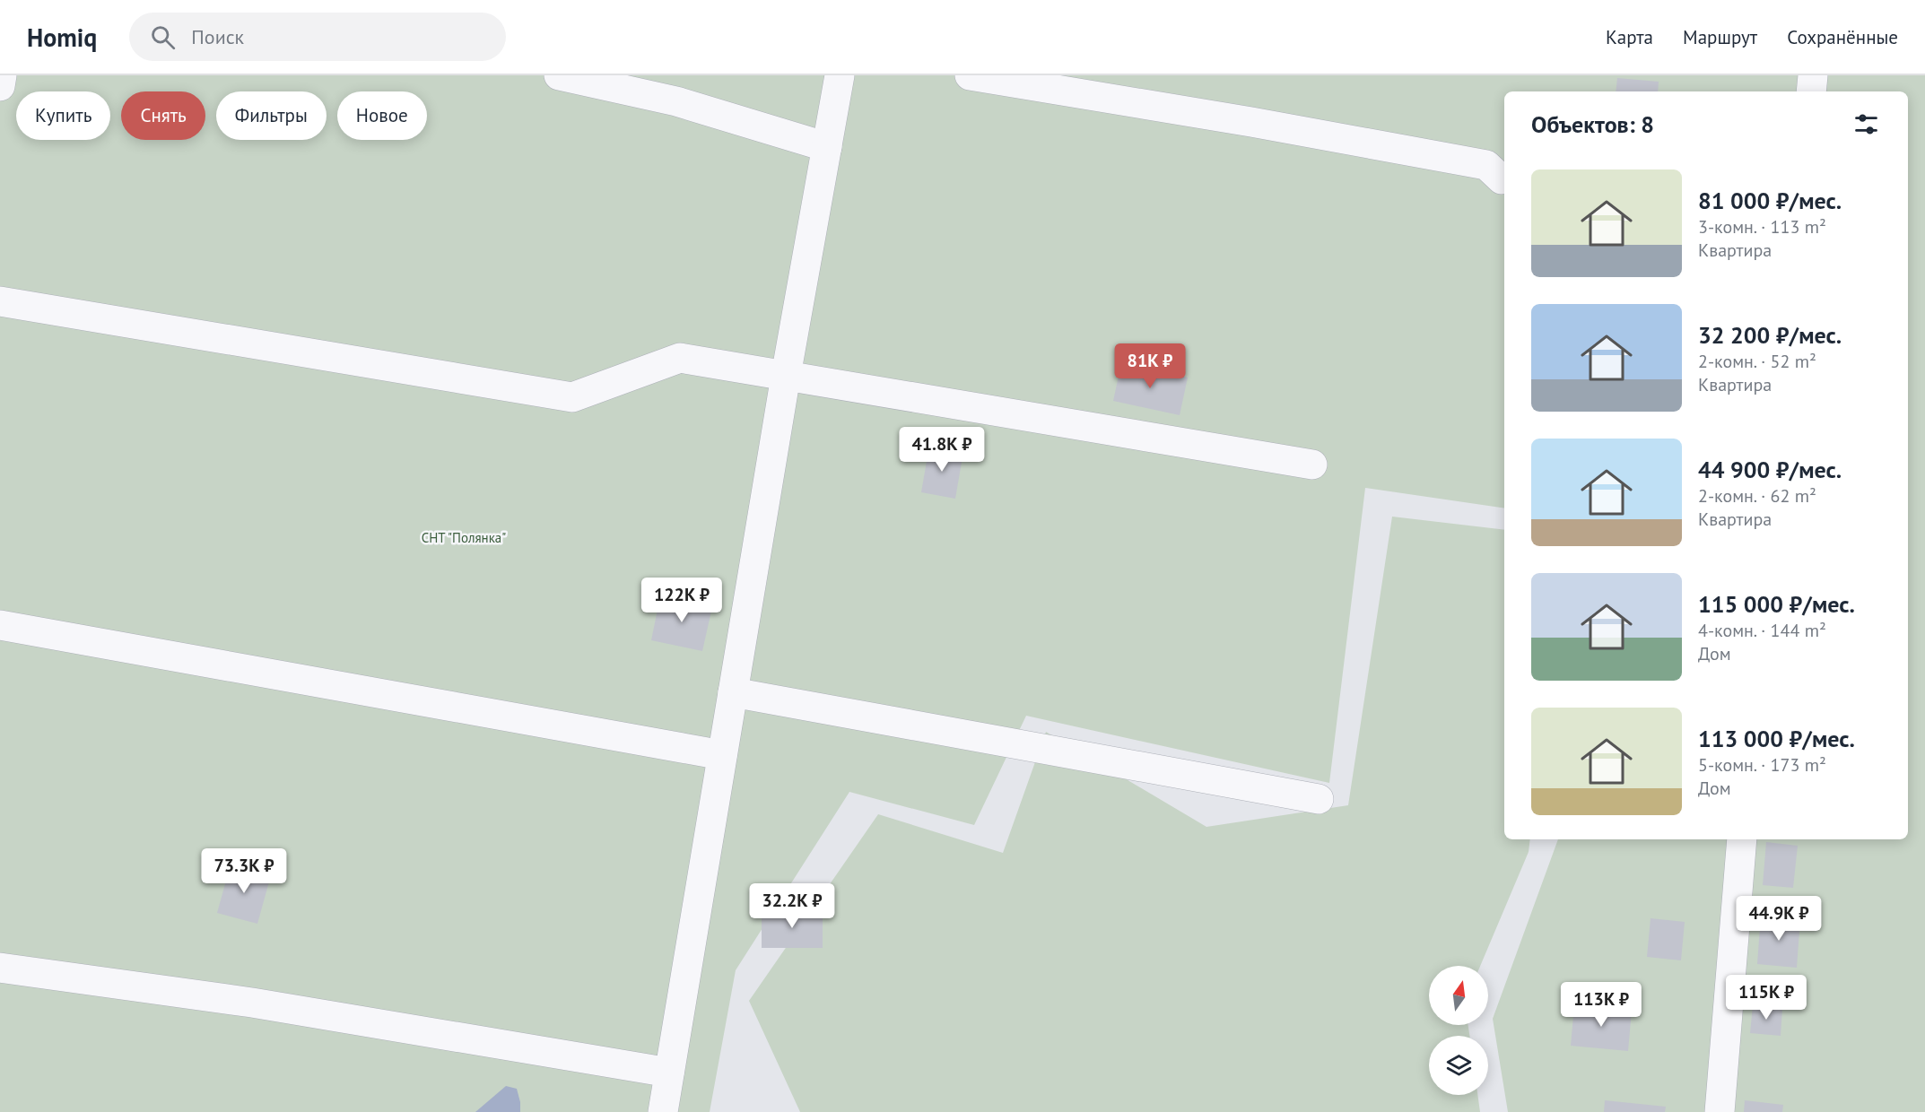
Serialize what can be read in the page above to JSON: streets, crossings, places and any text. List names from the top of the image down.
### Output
{
  "parks": ["СНТ \"Полянка\""],
  "north": "top",
  "page": {
    "header": "Homiq",
    "search": "Поиск",
    "nav": ["Карта", "Маршрут", "Сохранённые"],
    "chip": [
      "Купить",
      "Снять",
      "Фильтры",
      "Новое"
    ],
    "heading": "Объектов: 8",
    "list": [
      {
        "name": "81 000 ₽/мес.",
        "note": "3-комн. · 113 m² · Квартира"
      },
      {
        "name": "32 200 ₽/мес.",
        "note": "2-комн. · 52 m² · Квартира"
      },
      {
        "name": "44 900 ₽/мес.",
        "note": "2-комн. · 62 m² · Квартира"
      },
      {
        "name": "115 000 ₽/мес.",
        "note": "4-комн. · 144 m² · Дом"
      },
      {
        "name": "113 000 ₽/мес.",
        "note": "5-комн. · 173 m² · Дом"
      }
    ],
    "price": [
      "81K ₽",
      "41.8K ₽",
      "122K ₽",
      "73.3K ₽",
      "32.2K ₽",
      "44.9K ₽",
      "115K ₽",
      "113K ₽"
    ]
  }
}
